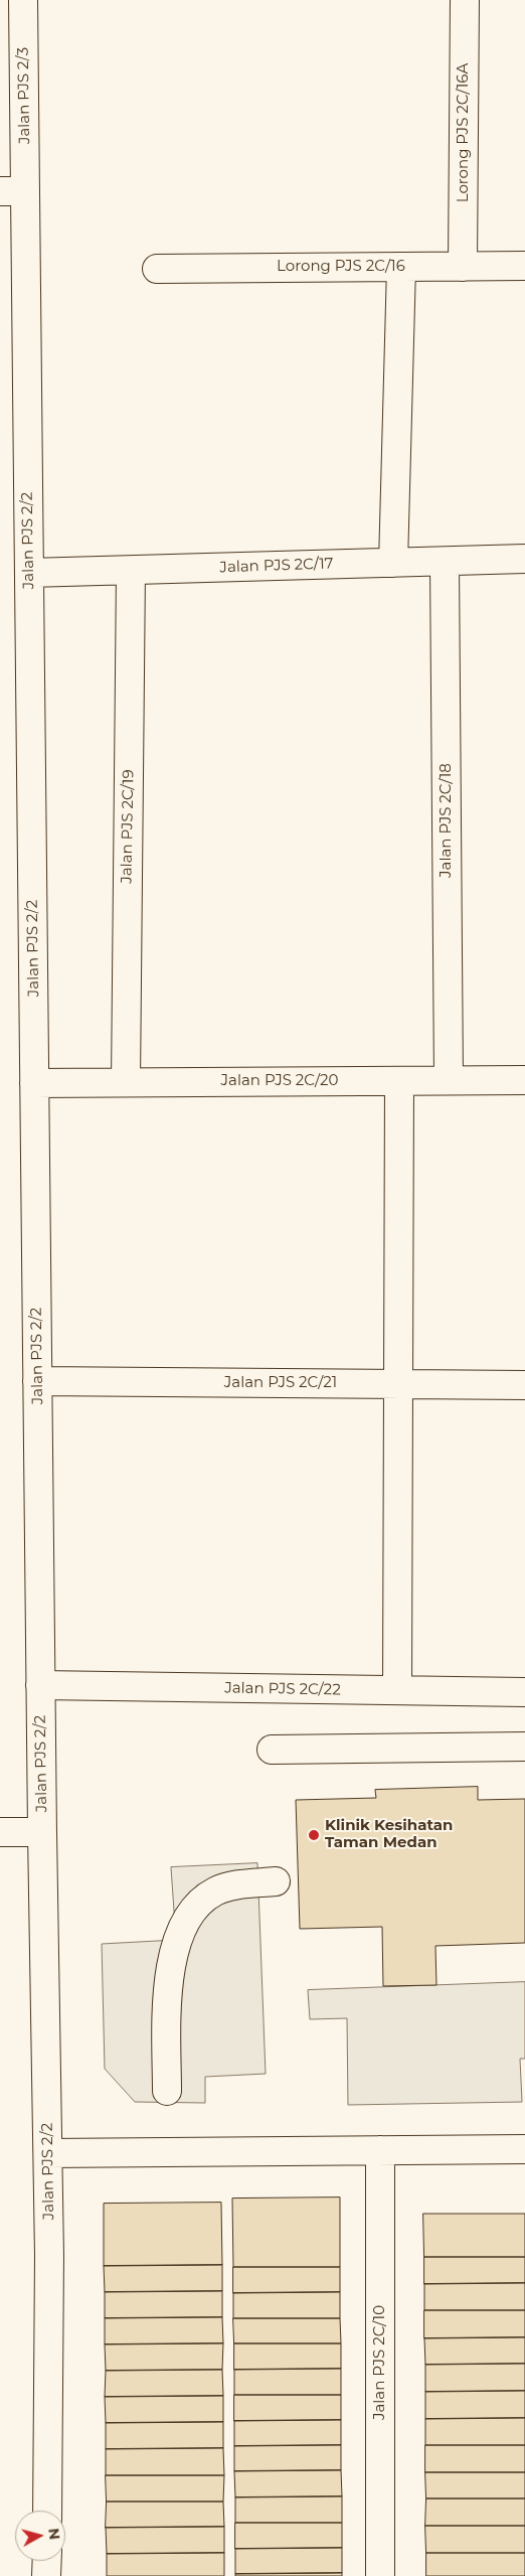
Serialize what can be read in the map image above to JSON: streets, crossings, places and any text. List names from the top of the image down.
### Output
{
  "streets": {
    "street": [
      "Jalan PJS 2/3",
      "Lorong PJS 2C/16A",
      "Lorong PJS 2C/16",
      "Jalan PJS 2/2",
      "Jalan PJS 2C/17",
      "Jalan PJS 2C/18",
      "Jalan PJS 2C/19",
      "Jalan PJS 2C/20",
      "Jalan PJS 2C/21",
      "Jalan PJS 2C/22",
      "Jalan PJS 2C/10"
    ]
  },
  "crossings": [
    ["Jalan PJS 2/3", "Jalan PJS 2/2"],
    ["Lorong PJS 2C/16A", "Lorong PJS 2C/16"],
    ["Jalan PJS 2/2", "Jalan PJS 2C/17"],
    ["Jalan PJS 2/2", "Jalan PJS 2C/20"],
    ["Jalan PJS 2/2", "Jalan PJS 2C/21"],
    ["Jalan PJS 2/2", "Jalan PJS 2C/22"],
    ["Jalan PJS 2C/17", "Jalan PJS 2C/18"],
    ["Jalan PJS 2C/17", "Jalan PJS 2C/19"],
    ["Jalan PJS 2C/18", "Jalan PJS 2C/20"],
    ["Jalan PJS 2C/19", "Jalan PJS 2C/20"]
  ],
  "places": ["Klinik Kesihatan Taman Medan"],
  "north": "right"
}
